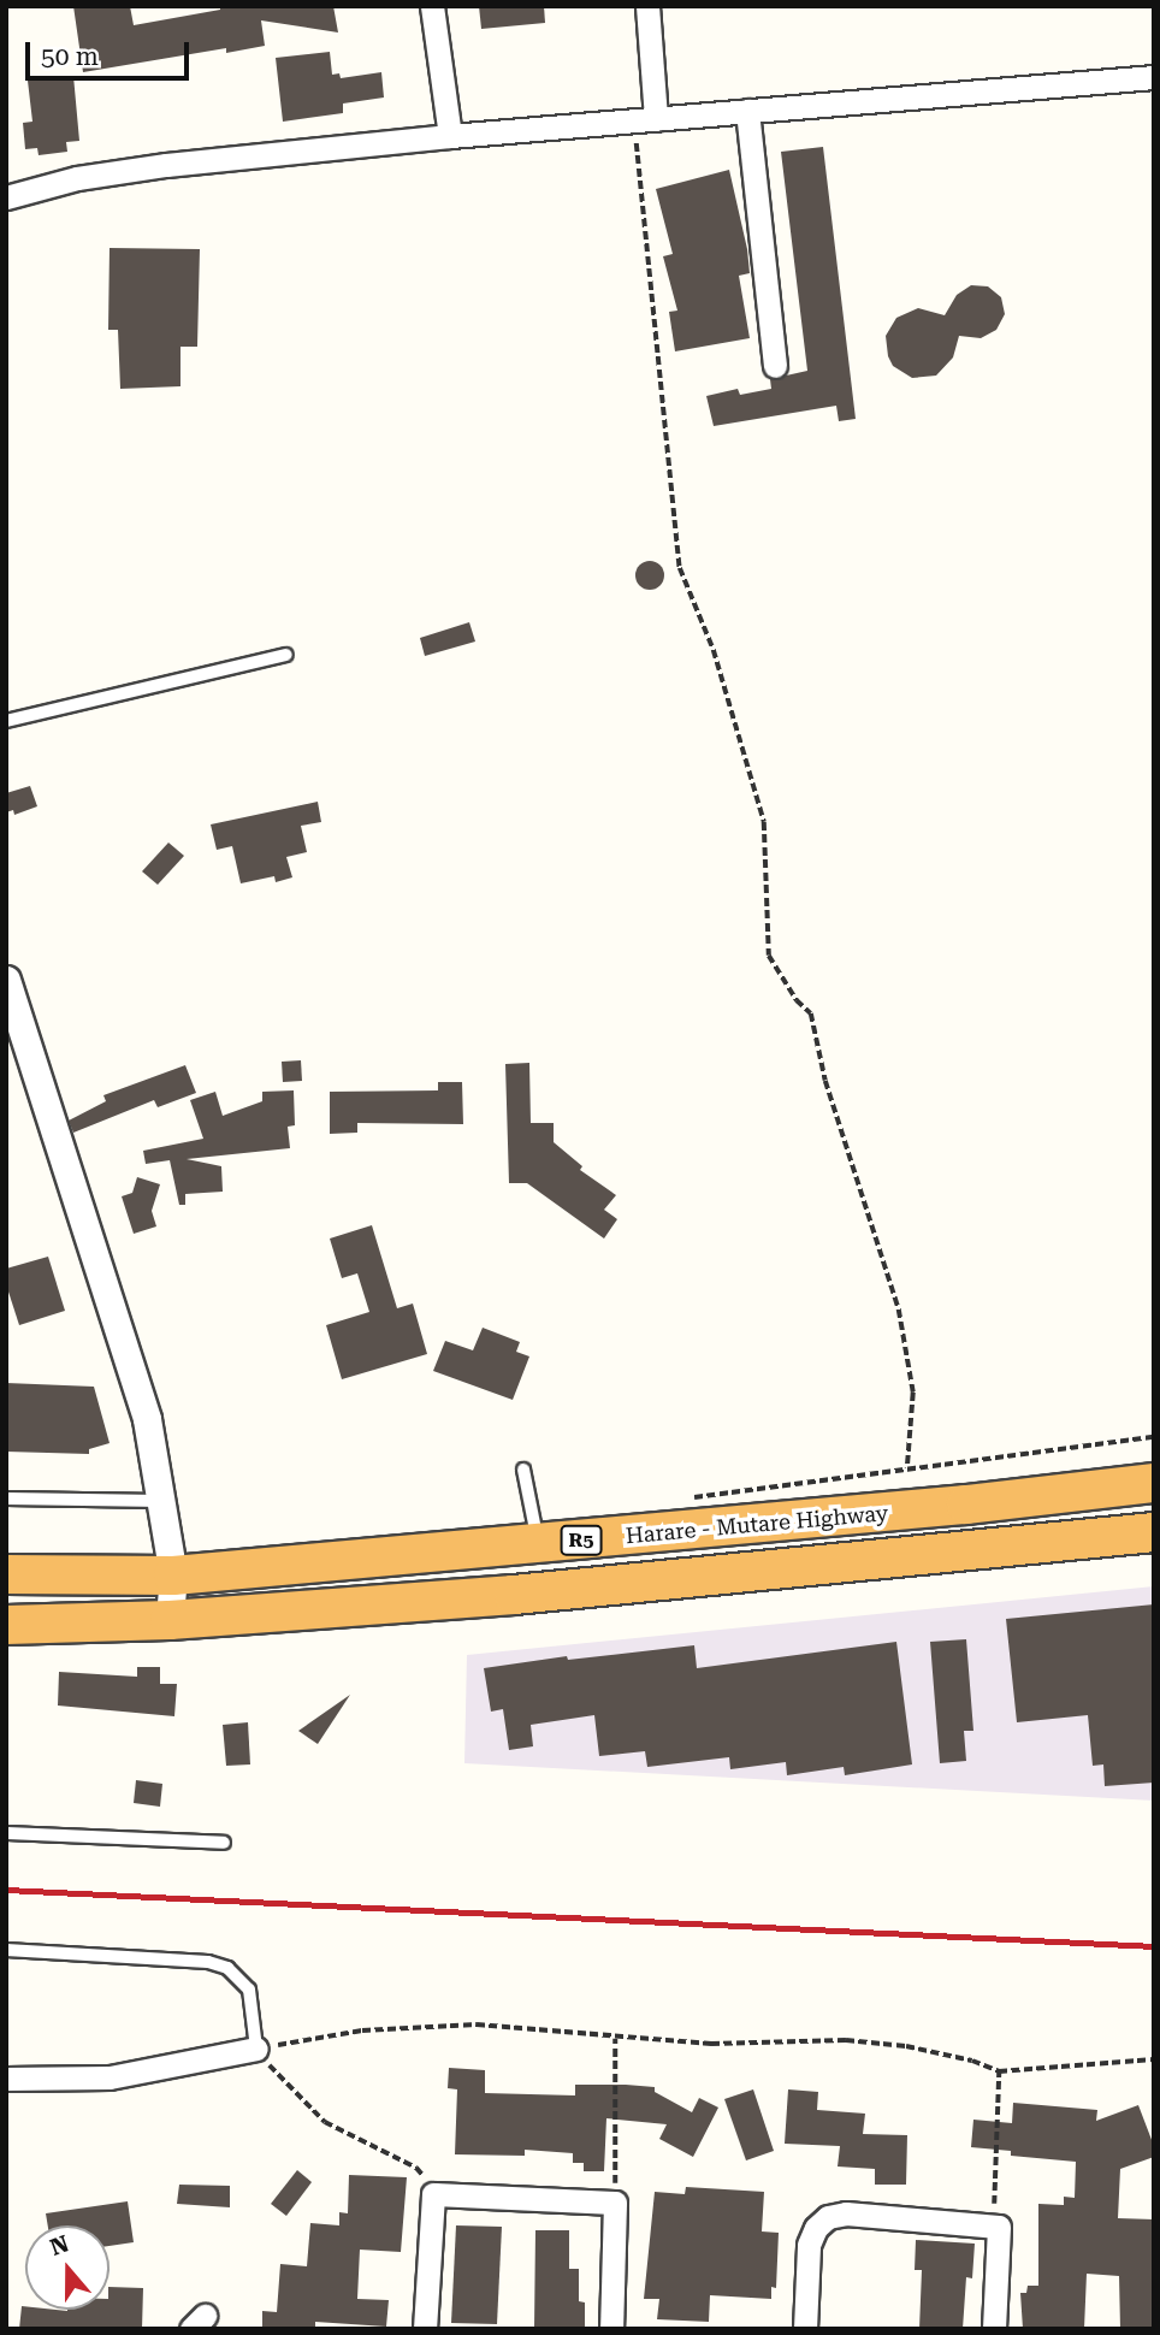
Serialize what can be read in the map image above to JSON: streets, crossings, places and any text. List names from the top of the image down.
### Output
{
  "streets": {
    "highway": ["Harare - Mutare Highway", "R5"]
  },
  "scale_bar": "50 m",
  "north": "top"
}
